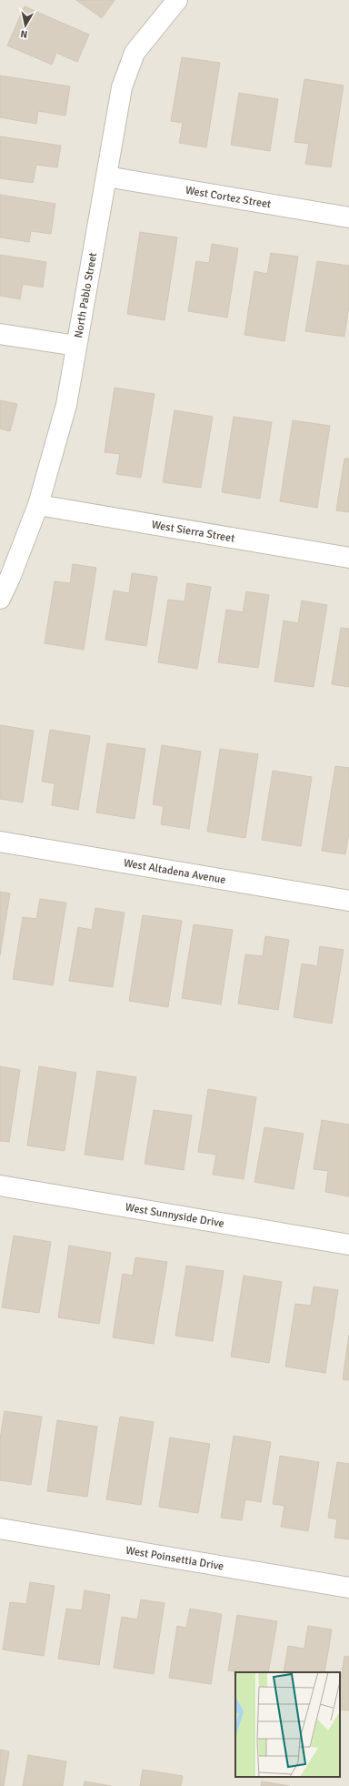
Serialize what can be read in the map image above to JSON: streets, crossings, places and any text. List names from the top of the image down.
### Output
{
  "streets": {
    "street": [
      "West Cortez Street",
      "North Pablo Street",
      "West Sierra Street",
      "West Altadena Avenue",
      "West Sunnyside Drive",
      "West Poinsettia Drive"
    ]
  },
  "crossings": [
    ["West Cortez Street", "North Pablo Street"],
    ["North Pablo Street", "West Sierra Street"]
  ],
  "north": "bottom"
}
